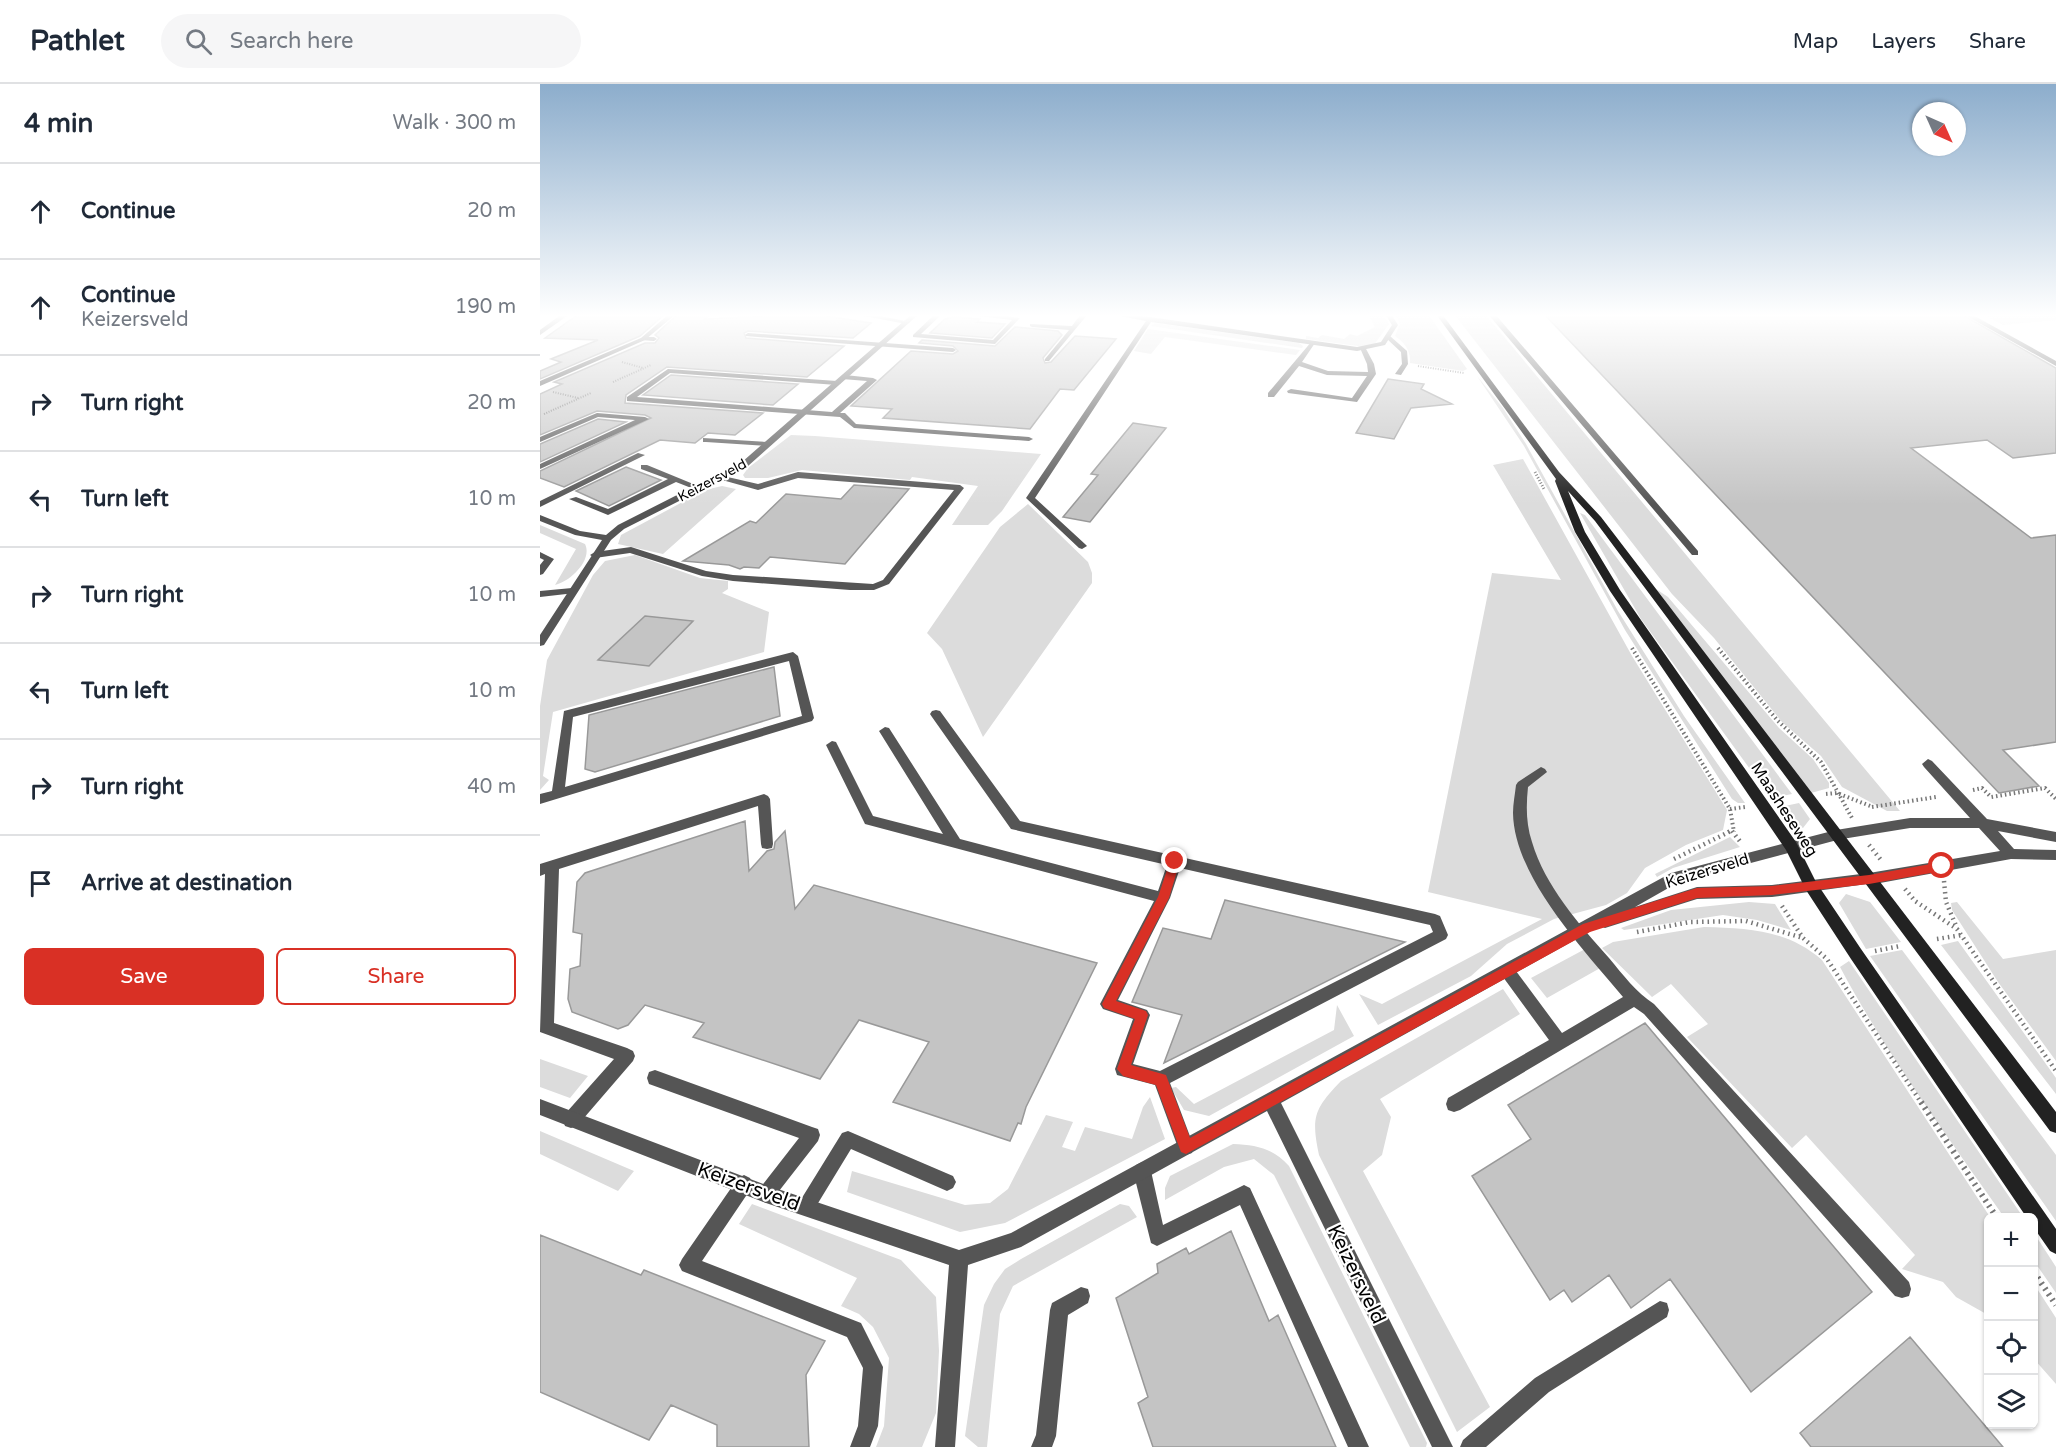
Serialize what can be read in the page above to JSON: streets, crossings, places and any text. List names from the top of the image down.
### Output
{
  "streets": {
    "main road": ["Maasheseweg"],
    "street": ["Keizersveld"]
  },
  "crossings": [
    ["Keizersveld", "Maasheseweg"]
  ],
  "north": "bottom right",
  "page": {
    "header": "Pathlet",
    "search": "Search here",
    "nav": ["Map", "Layers", "Share"],
    "heading": ["4 min", "Walk · 300 m"],
    "list": [
      ["Continue", "20 m"],
      ["Continue", "Keizersveld", "190 m"],
      ["Turn right", "20 m"],
      ["Turn left", "10 m"],
      ["Turn right", "10 m"],
      ["Turn left", "10 m"],
      ["Turn right", "40 m"],
      "Arrive at destination"
    ],
    "buttons": ["Save", "Share"],
    "map_buttons": ["+", "−"]
  }
}
